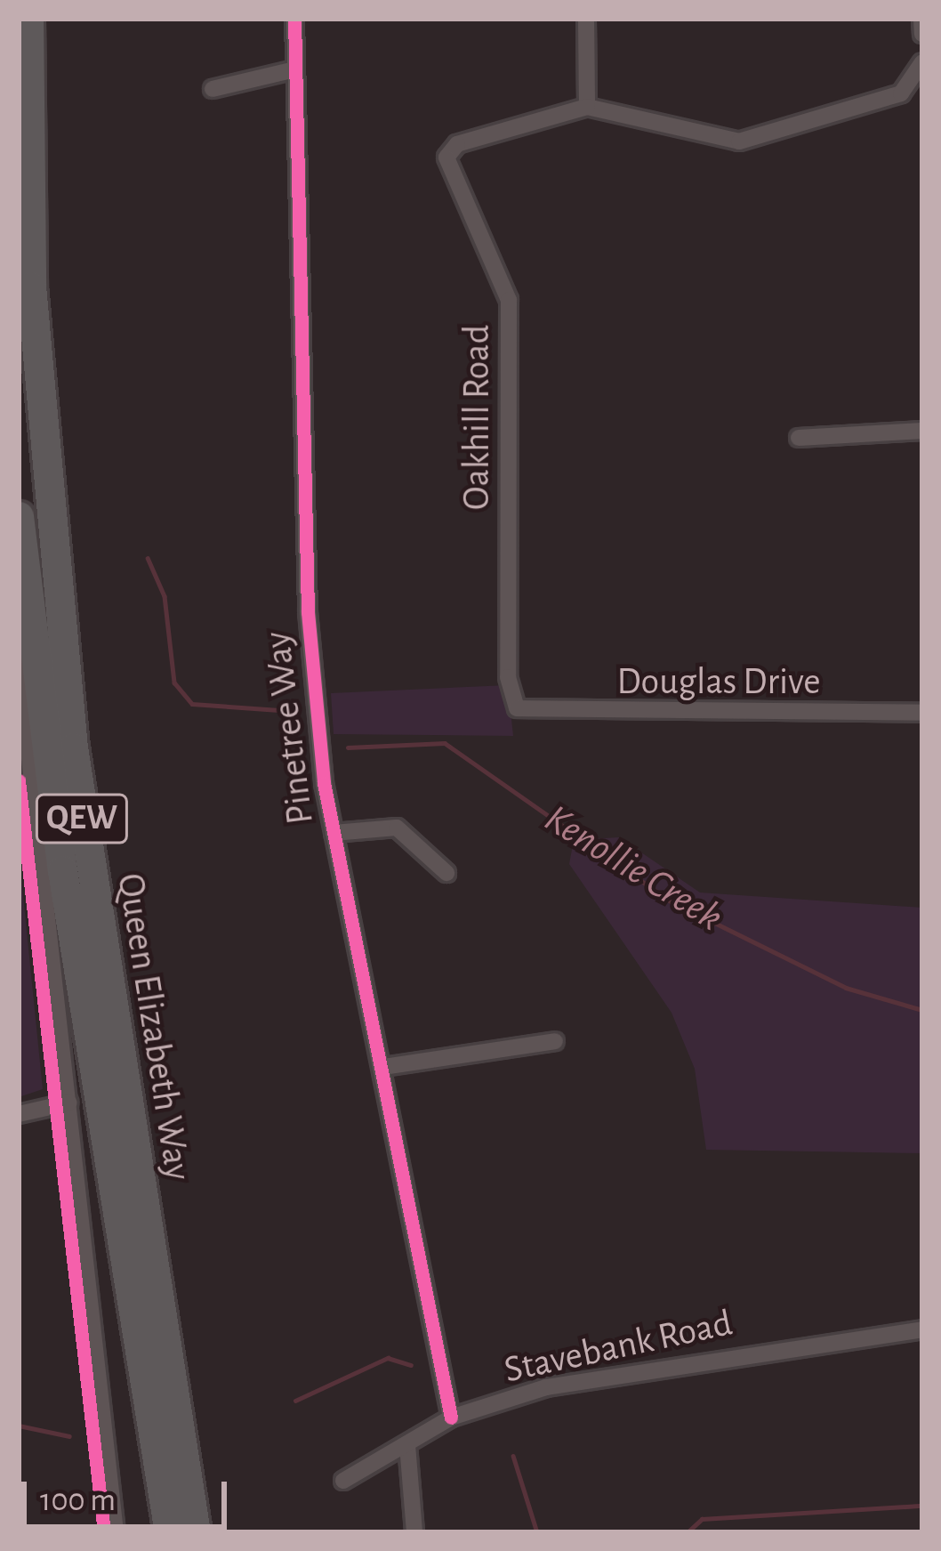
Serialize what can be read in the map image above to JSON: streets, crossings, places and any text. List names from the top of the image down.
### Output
{
  "streets": {
    "highway": ["QEW", "Queen Elizabeth Way"],
    "street": [
      "Oakhill Road",
      "Douglas Drive",
      "Pinetree Way",
      "Stavebank Road"
    ]
  },
  "crossings": [
    ["Oakhill Road", "Douglas Drive"],
    ["Pinetree Way", "Stavebank Road"]
  ],
  "water": ["Kenollie Creek"],
  "scale_bar": "100 m"
}
